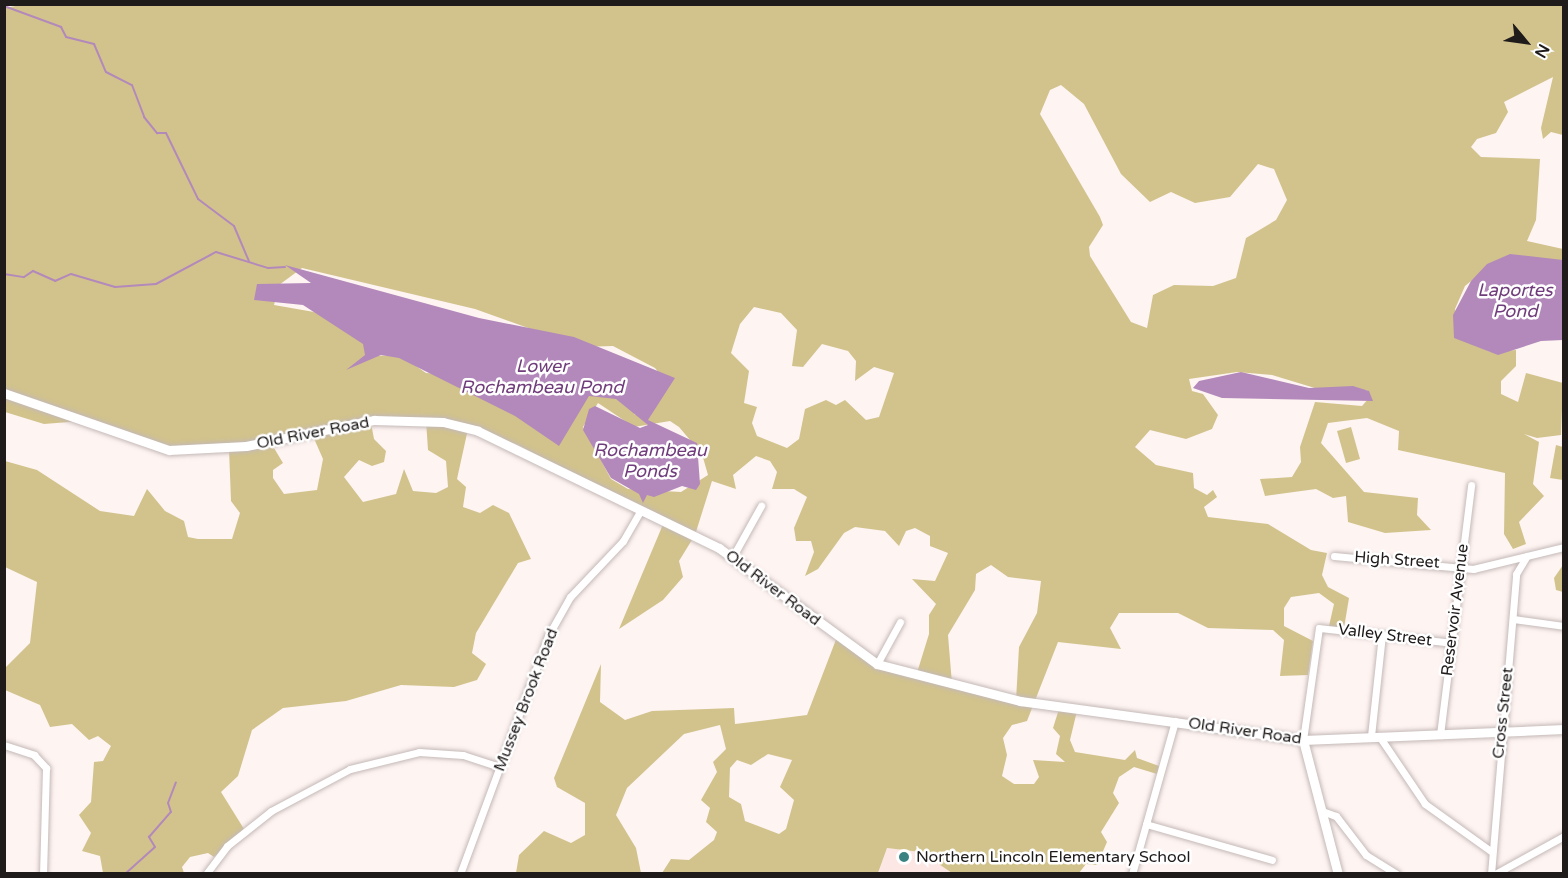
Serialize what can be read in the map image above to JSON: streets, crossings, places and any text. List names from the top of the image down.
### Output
{
  "streets": {
    "main road": ["Old River Road"],
    "street": [
      "High Street",
      "Reservoir Avenue",
      "Valley Street",
      "Mussey Brook Road",
      "Cross Street"
    ]
  },
  "crossings": [
    ["Old River Road", "Reservoir Avenue"],
    ["Old River Road", "Valley Street"],
    ["Old River Road", "Mussey Brook Road"],
    ["Old River Road", "Cross Street"],
    ["High Street", "Reservoir Avenue"],
    ["High Street", "Cross Street"],
    ["Reservoir Avenue", "Valley Street"]
  ],
  "water": ["Laportes Pond", "Lower Rochambeau Pond", "Rochambeau Ponds"],
  "places": ["Northern Lincoln Elementary School"],
  "north": "bottom right"
}
